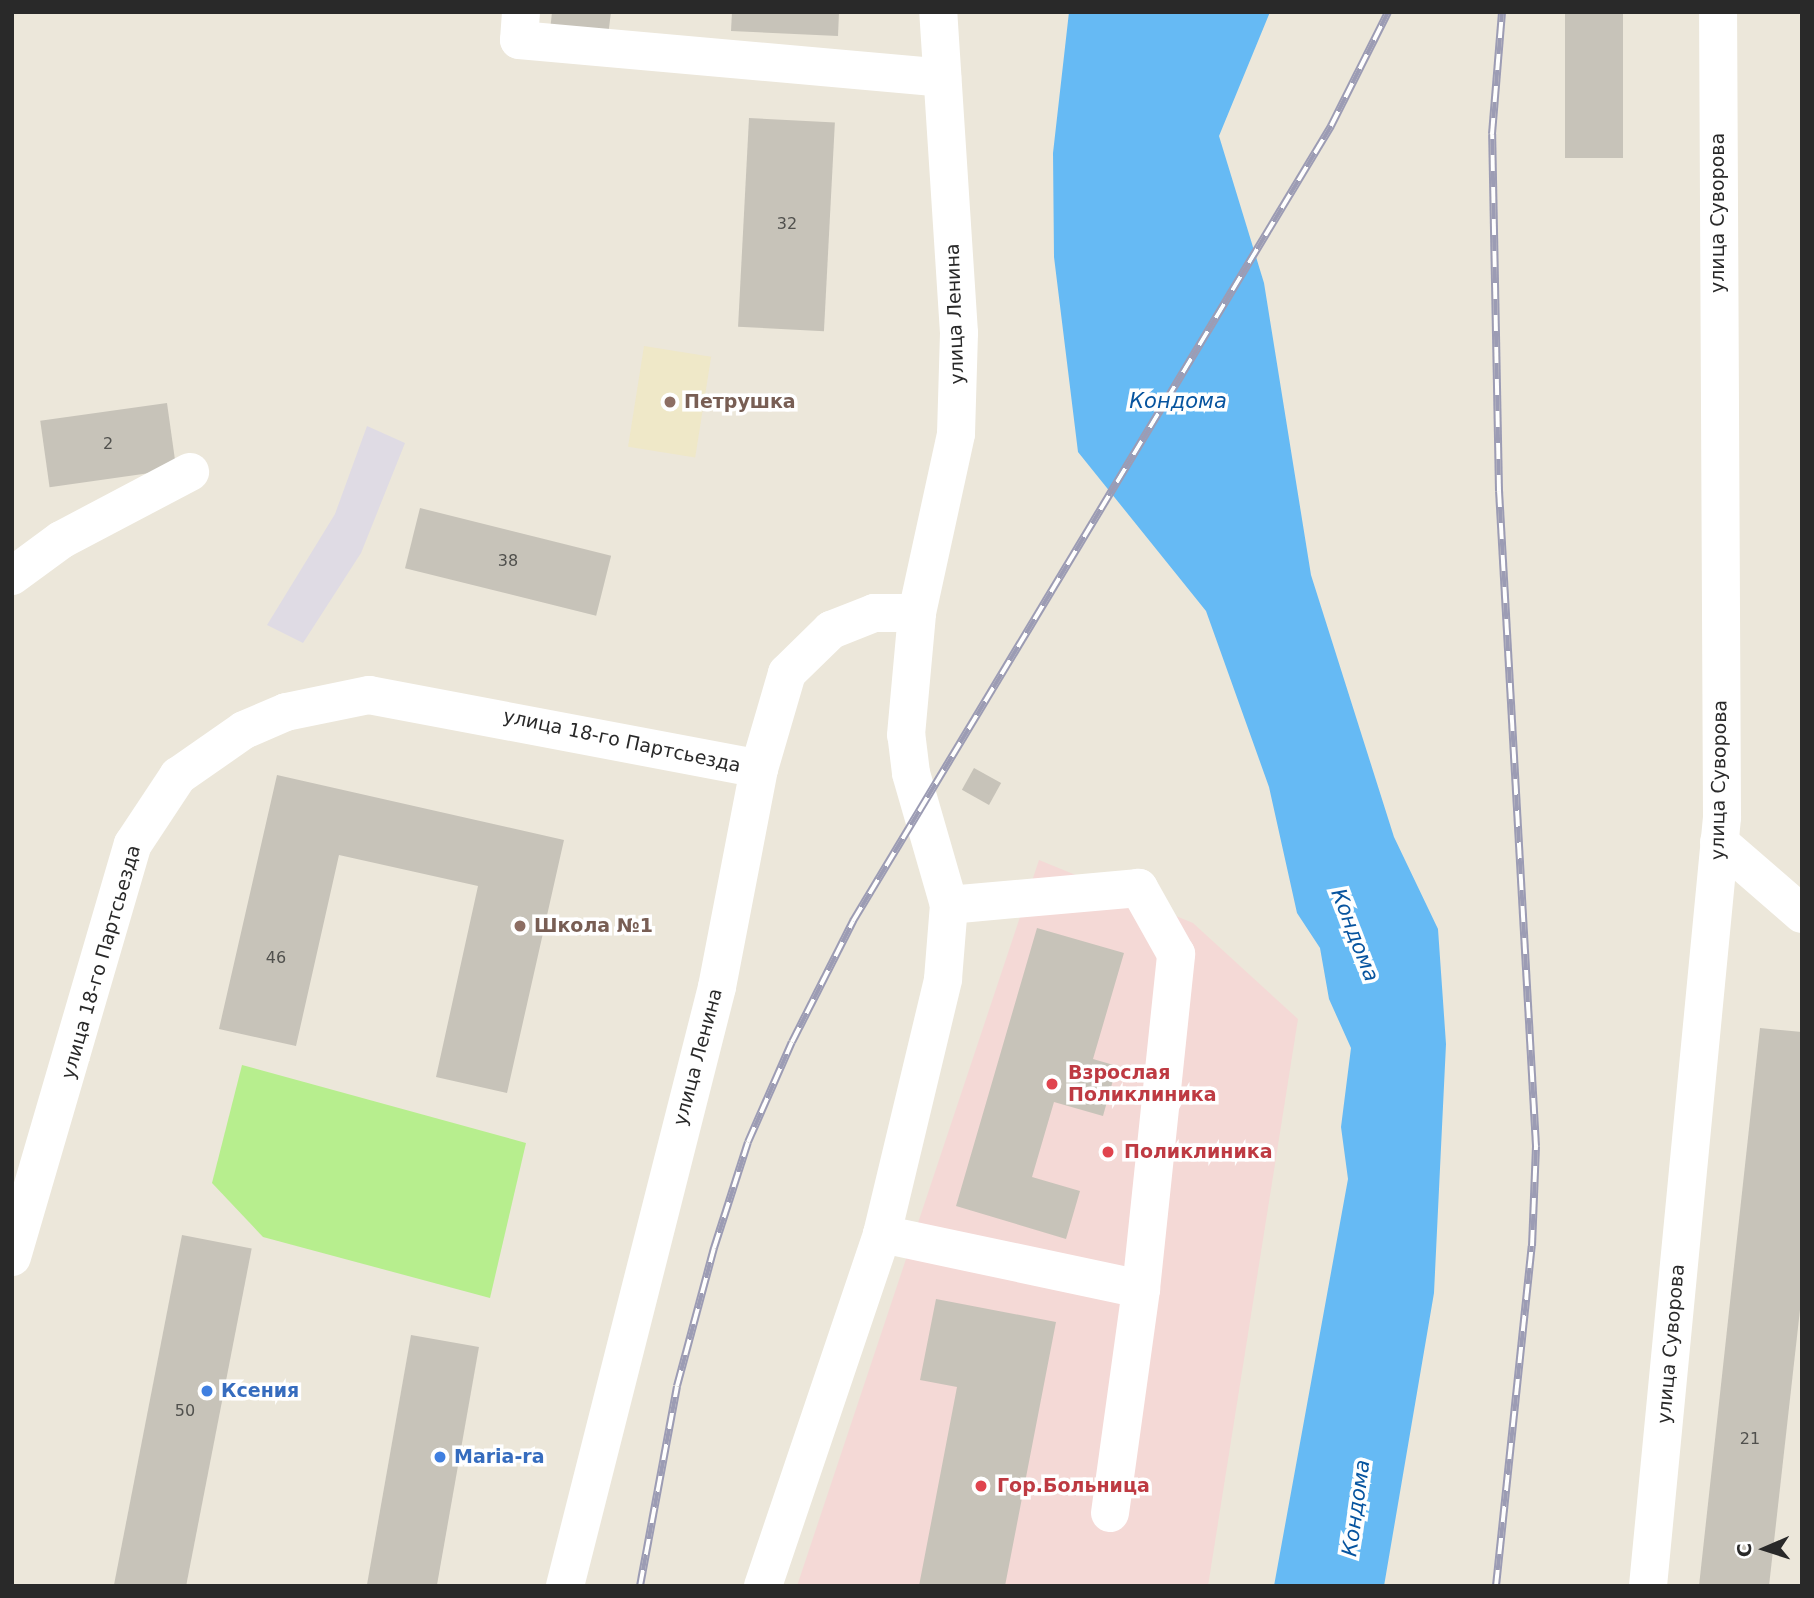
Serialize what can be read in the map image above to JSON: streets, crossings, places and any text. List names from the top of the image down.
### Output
{
  "streets": {
    "street": ["улица Суворова", "улица Ленина", "улица 18-го Партсьезда"]
  },
  "crossings": [
    ["улица Ленина", "улица 18-го Партсьезда"]
  ],
  "water": ["Кондома"],
  "places": [
    "Петрушка",
    "Школа №1",
    "Взрослая Поликлиника",
    "Поликлиника",
    "Ксения",
    "Maria-ra",
    "Гор.Больница"
  ],
  "house_numbers": [
    "32",
    "2",
    "38",
    "46",
    "50",
    "21"
  ],
  "north": "left"
}
